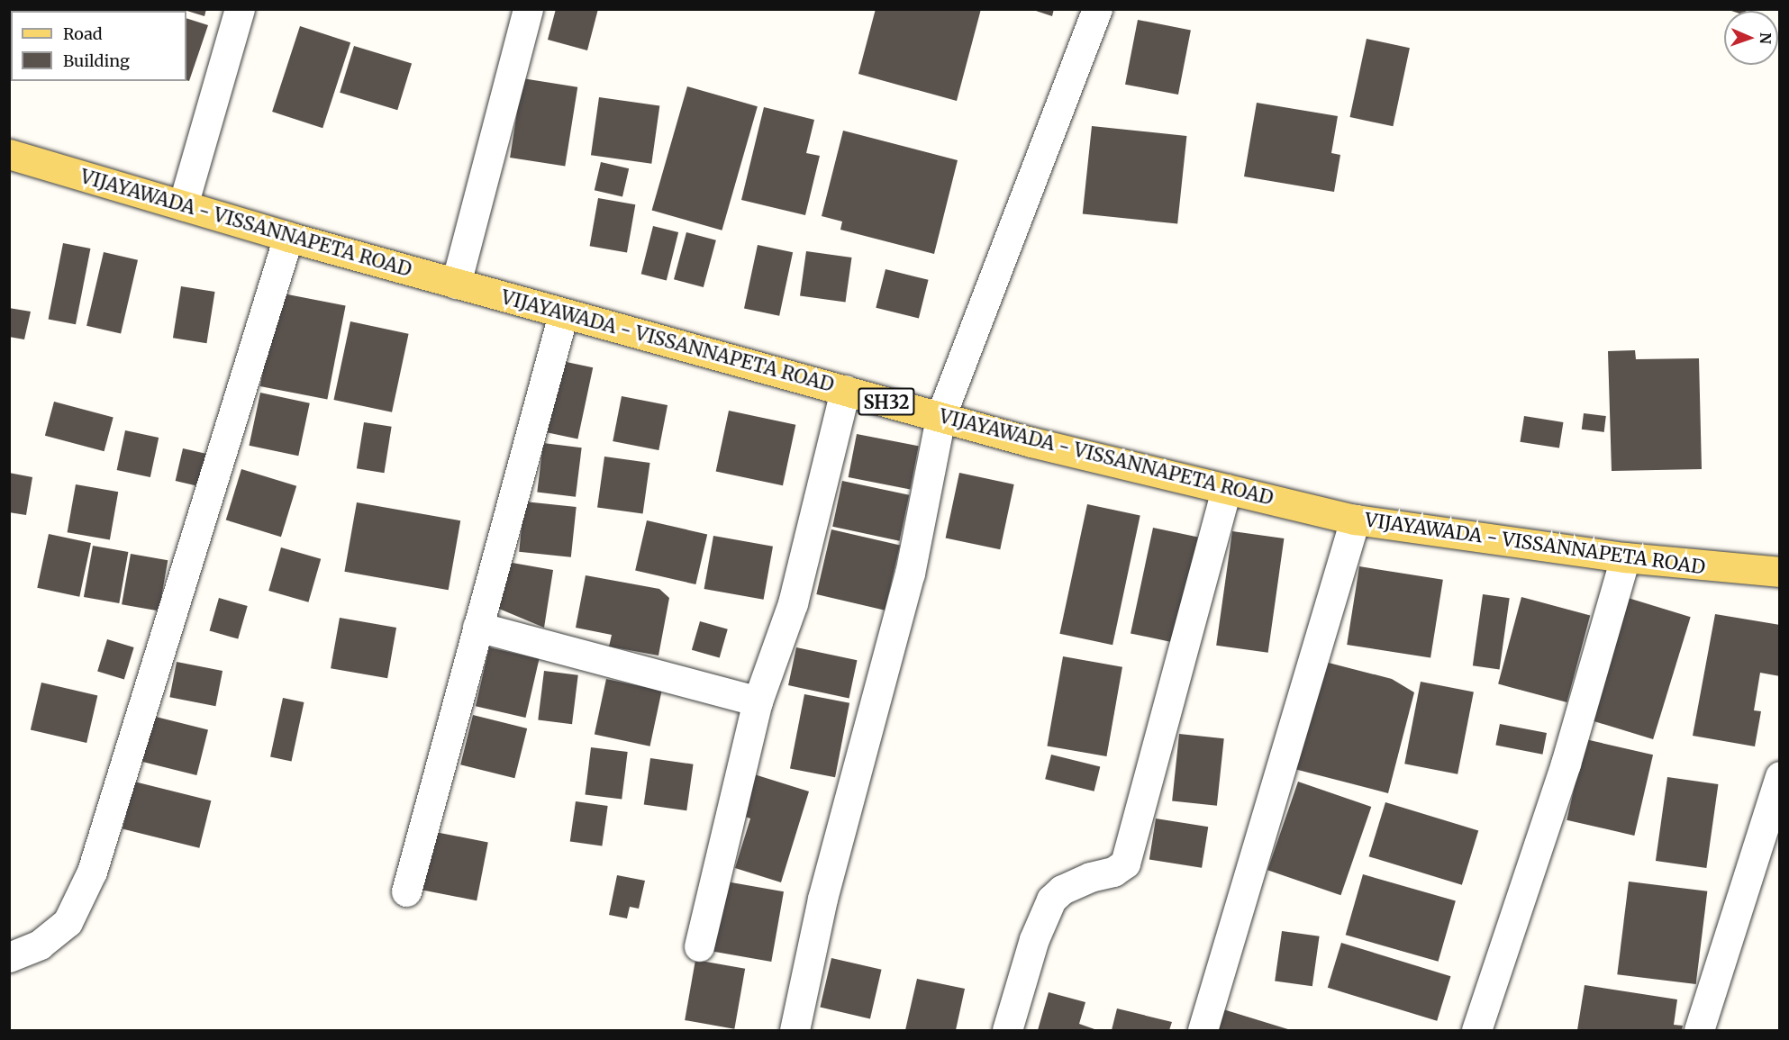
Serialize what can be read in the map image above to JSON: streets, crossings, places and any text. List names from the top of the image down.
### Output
{
  "streets": {
    "main road": ["VIJAYAWADA - VISSANNAPETA ROAD", "SH32"]
  },
  "legend": ["Road", "Building"],
  "north": "right"
}
